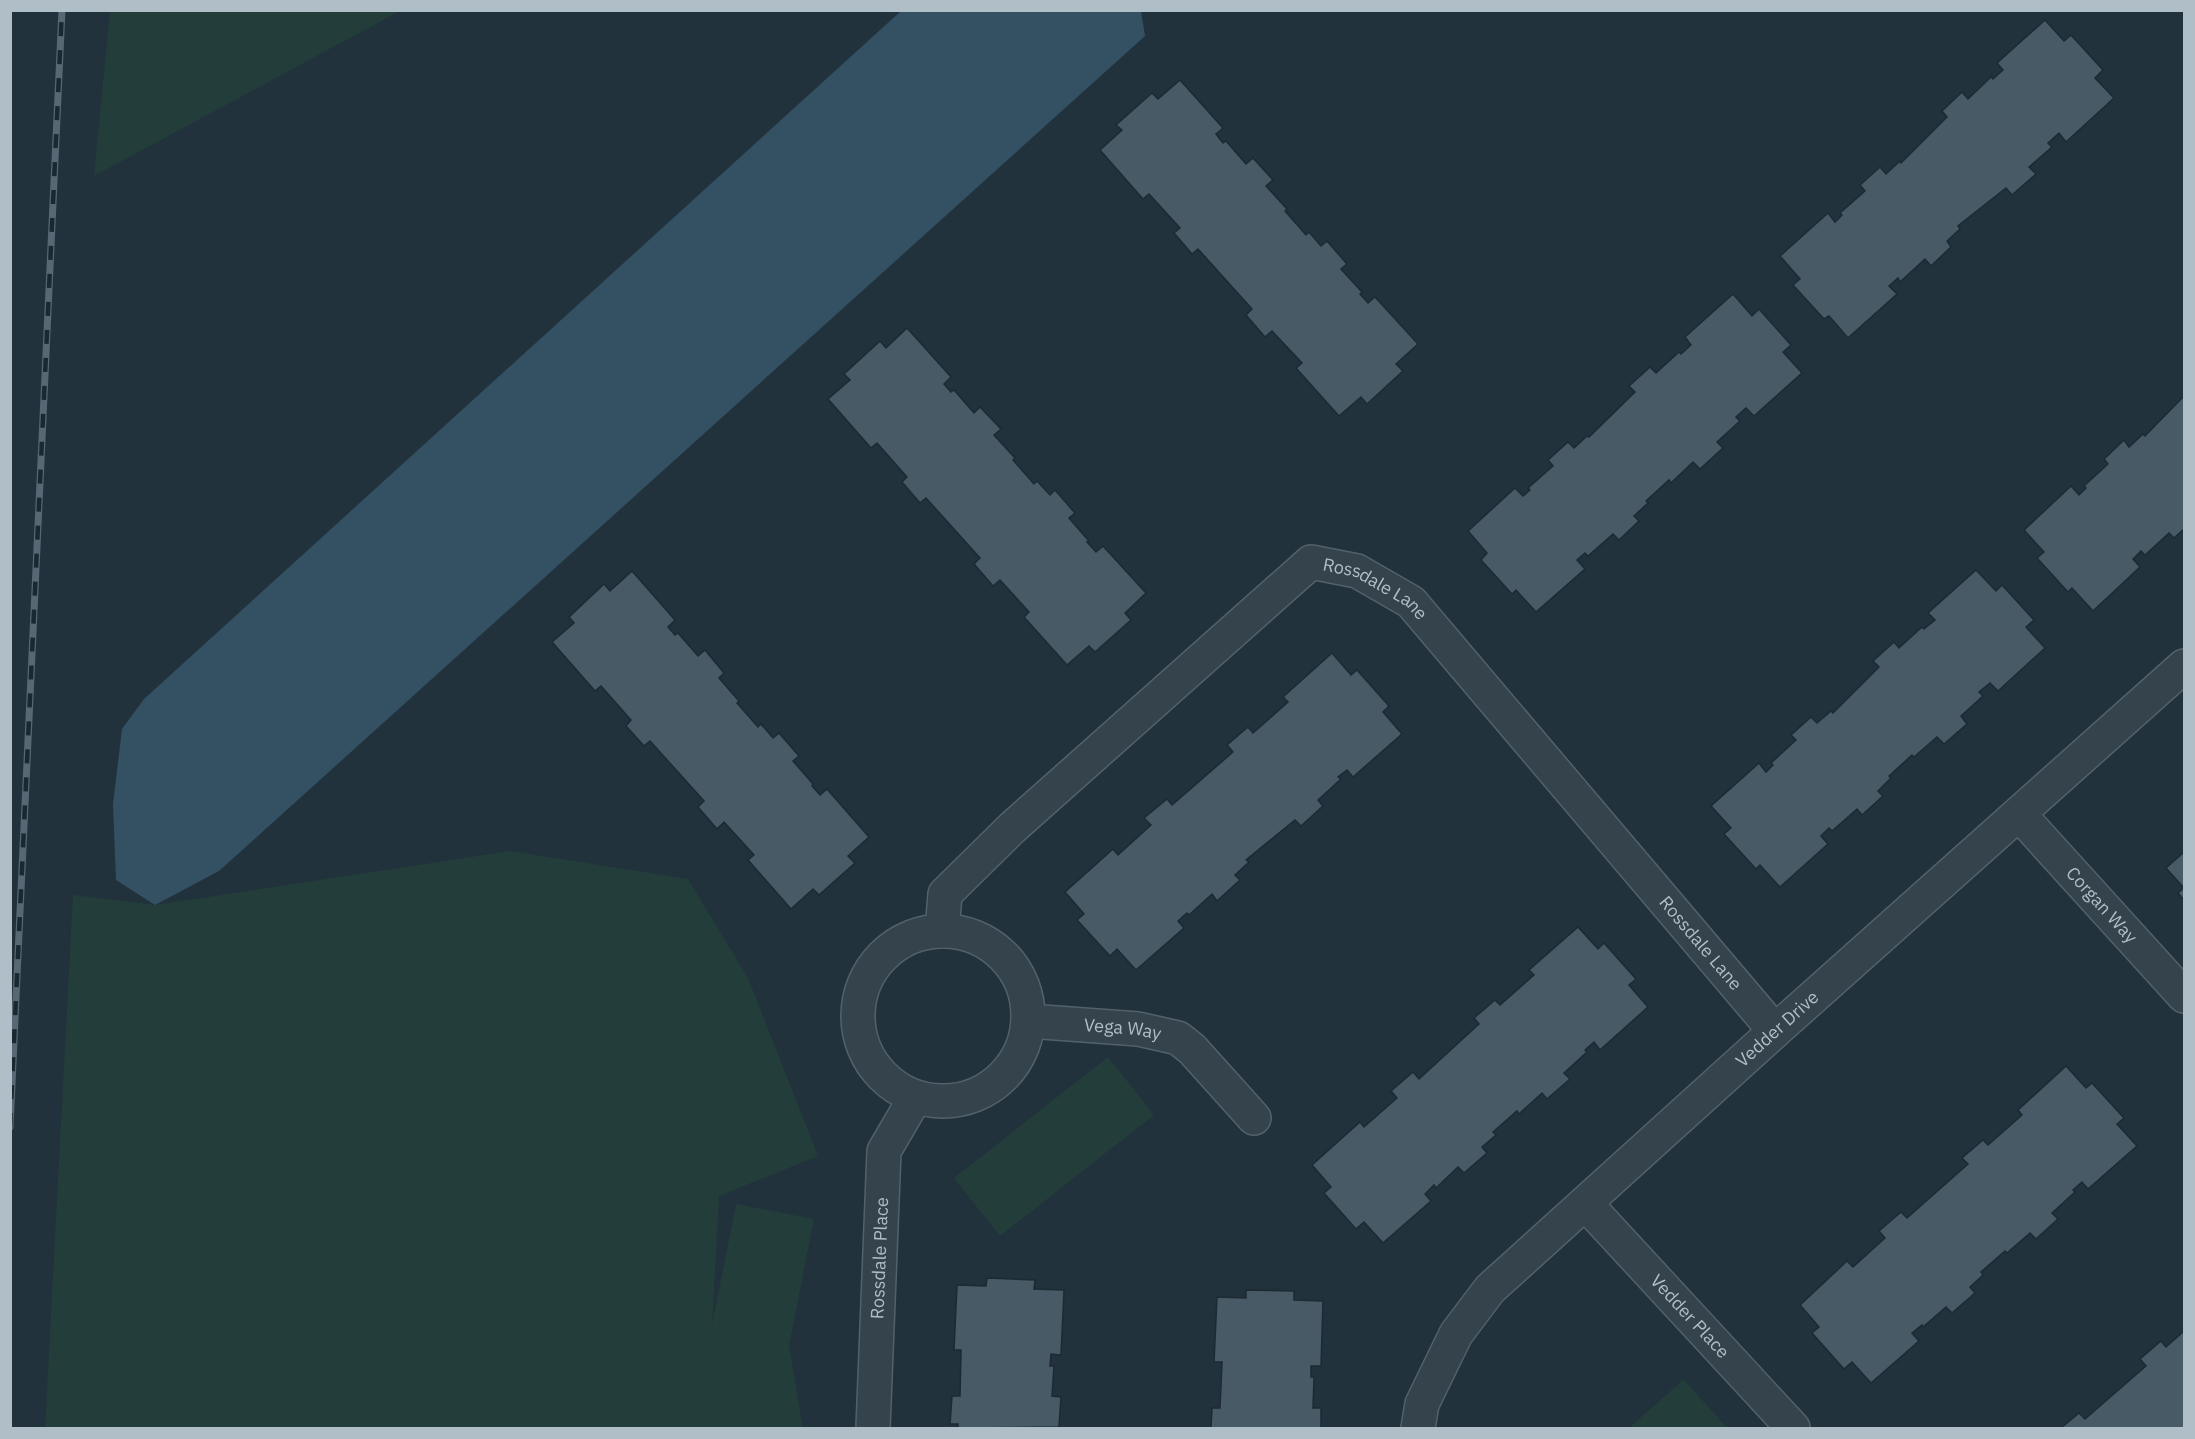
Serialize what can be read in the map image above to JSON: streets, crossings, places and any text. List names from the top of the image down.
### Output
{
  "streets": {
    "street": [
      "Rossdale Lane",
      "Corgan Way",
      "Vedder Drive",
      "Vega Way",
      "Rossdale Place",
      "Vedder Place"
    ]
  },
  "crossings": [
    ["Rossdale Lane", "Vedder Drive"],
    ["Rossdale Lane", "Vega Way"],
    ["Rossdale Lane", "Rossdale Place"],
    ["Corgan Way", "Vedder Drive"],
    ["Vedder Drive", "Vedder Place"],
    ["Vega Way", "Rossdale Place"]
  ]
}
